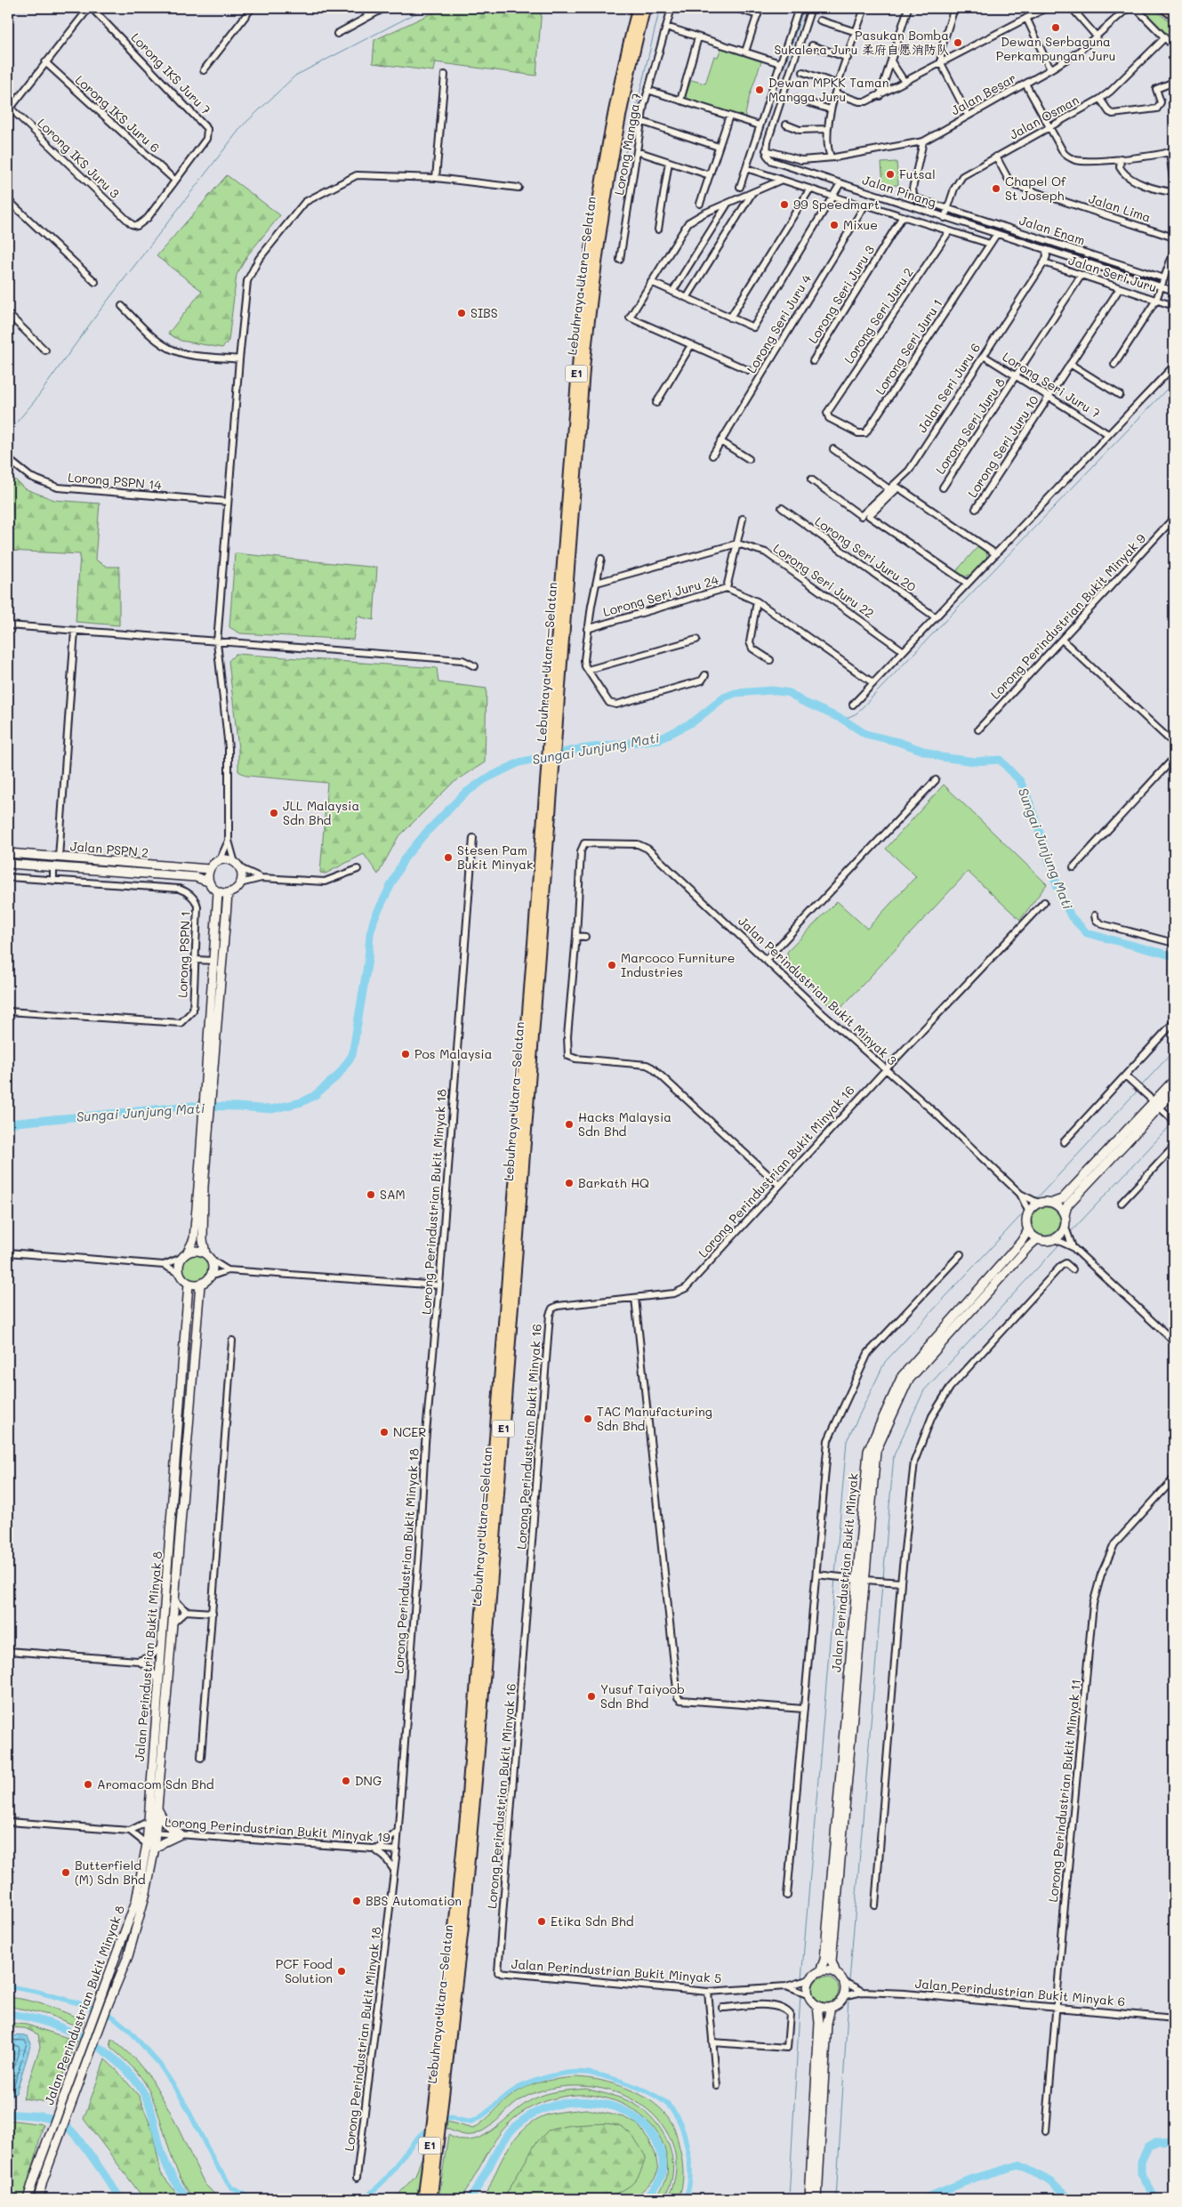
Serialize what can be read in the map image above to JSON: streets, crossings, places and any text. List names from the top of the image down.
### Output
{
  "streets": {
    "highway": ["Lebuhraya Utara–Selatan", "E1"],
    "street": [
      "Lorong IKS Juru 7",
      "Jalan Besar",
      "Lorong IKS Juru 6",
      "Jalan Osman",
      "Lorong Mangga 7",
      "Lorong IKS Juru 3",
      "Jalan Pinang",
      "Jalan Lima",
      "Jalan Enam",
      "Jalan Seri Juru",
      "Lorong Seri Juru 3",
      "Lorong Seri Juru 2",
      "Lorong Seri Juru 4",
      "Lorong Seri Juru 1",
      "Lorong Seri Juru 7",
      "Jalan Seri Juru 6",
      "Lorong Seri Juru 8",
      "Lorong Seri Juru 10",
      "Lorong PSPN 14",
      "Lorong Seri Juru 20",
      "Lorong Seri Juru 22",
      "Lorong Seri Juru 24",
      "Lorong Perindustrian Bukit Minyak 9",
      "Jalan PSPN 2",
      "Lorong PSPN 1",
      "Jalan Perindustrian Bukit Minyak 3",
      "Lorong Perindustrian Bukit Minyak 16",
      "Lorong Perindustrian Bukit Minyak 18",
      "Jalan Perindustrian Bukit Minyak",
      "Jalan Perindustrian Bukit Minyak 8",
      "Lorong Perindustrian Bukit Minyak 11",
      "Lorong Perindustrian Bukit Minyak 19",
      "Jalan Perindustrian Bukit Minyak 5",
      "Jalan Perindustrian Bukit Minyak 6"
    ]
  },
  "crossings": [
    ["Lorong IKS Juru 7", "Lorong IKS Juru 6"],
    ["Lorong IKS Juru 7", "Lorong IKS Juru 3"],
    ["Jalan Besar", "Jalan Pinang"],
    ["Jalan Besar", "Jalan Enam"],
    ["Lorong IKS Juru 6", "Lorong IKS Juru 3"],
    ["Jalan Osman", "Jalan Pinang"],
    ["Jalan Osman", "Jalan Lima"],
    ["Jalan Osman", "Jalan Enam"],
    ["Jalan Pinang", "Lorong Seri Juru 1"],
    ["Jalan Seri Juru", "Jalan Seri Juru 6"],
    ["Jalan Seri Juru", "Lorong Seri Juru 8"],
    ["Jalan Seri Juru", "Lorong Seri Juru 10"],
    ["Lorong Seri Juru 3", "Lorong Seri Juru 4"],
    ["Lorong Seri Juru 2", "Lorong Seri Juru 1"],
    ["Lorong Seri Juru 7", "Jalan Seri Juru 6"],
    ["Lorong Seri Juru 7", "Lorong Seri Juru 8"],
    ["Lorong Seri Juru 7", "Lorong Seri Juru 10"],
    ["Jalan Perindustrian Bukit Minyak 3", "Lorong Perindustrian Bukit Minyak 16"],
    ["Lorong Perindustrian Bukit Minyak 16", "Jalan Perindustrian Bukit Minyak 5"],
    ["Lorong Perindustrian Bukit Minyak 18", "Lorong Perindustrian Bukit Minyak 19"],
    ["Jalan Perindustrian Bukit Minyak", "Jalan Perindustrian Bukit Minyak 5"],
    ["Jalan Perindustrian Bukit Minyak 8", "Lorong Perindustrian Bukit Minyak 19"],
    ["Lorong Perindustrian Bukit Minyak 11", "Jalan Perindustrian Bukit Minyak 6"]
  ],
  "water": ["Sungai Junjung Mati"],
  "places": [
    "Dewan Serbaguna Perkampungan Juru",
    "Pasukan Bomba Sukalera Juru 柔府自愿消防队",
    "Dewan MPKK Taman Mangga Juru",
    "Futsal",
    "Chapel Of St Joseph",
    "99 Speedmart",
    "Mixue",
    "SIBS",
    "JLL Malaysia Sdn Bhd",
    "Stesen Pam Bukit Minyak",
    "Marcoco Furniture Industries",
    "Pos Malaysia",
    "Hacks Malaysia Sdn Bhd",
    "Barkath HQ",
    "SAM",
    "TAC Manufacturing Sdn Bhd",
    "NCER",
    "Yusuf Taiyoob Sdn Bhd",
    "DNG",
    "Aromacom Sdn Bhd",
    "Butterfield (M) Sdn Bhd",
    "BBS Automation",
    "Etika Sdn Bhd",
    "PCF Food Solution"
  ]
}
